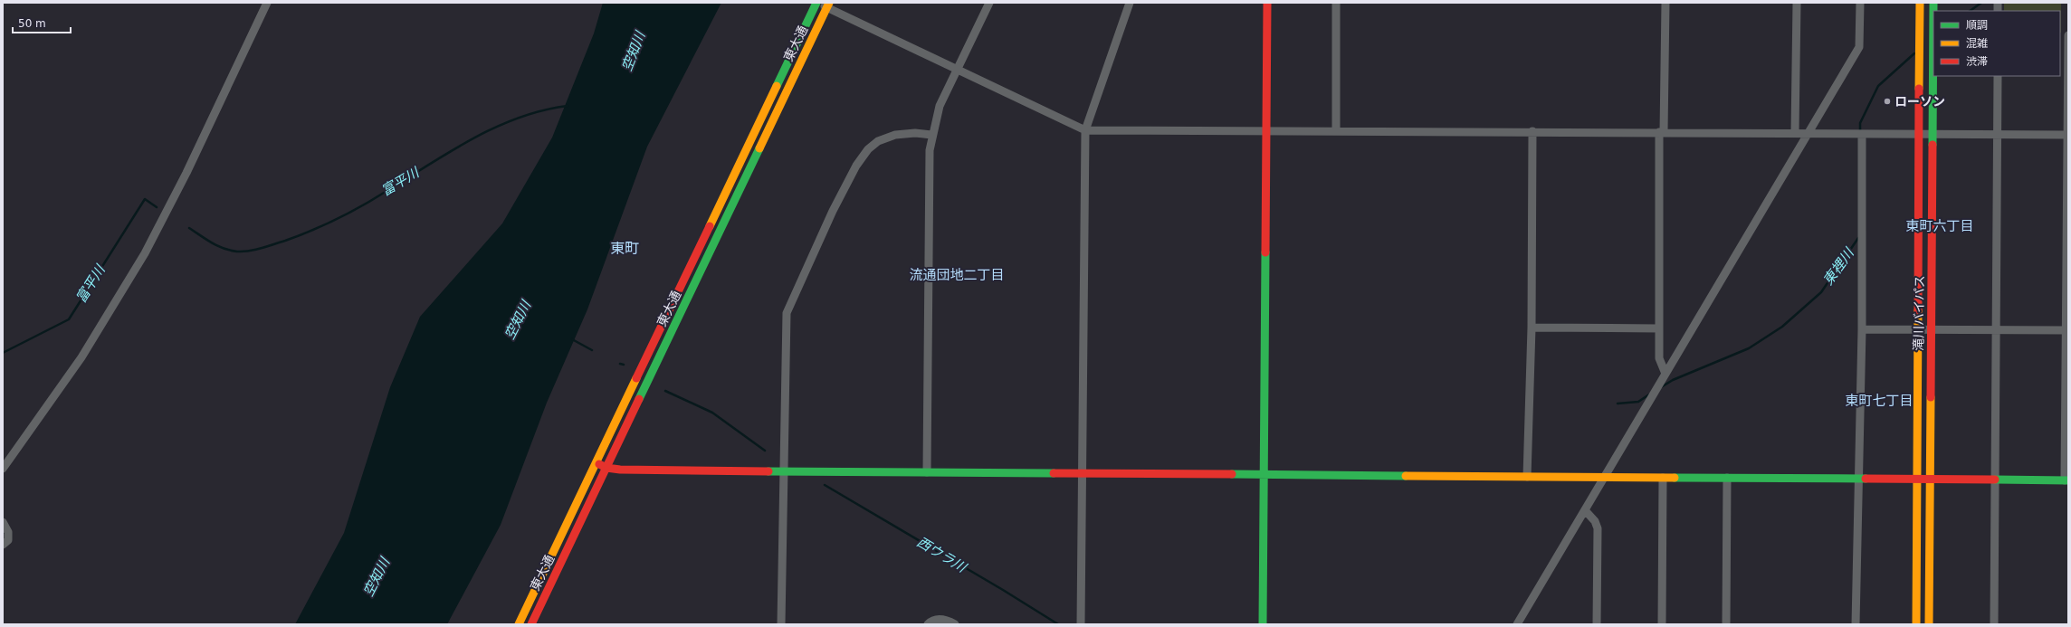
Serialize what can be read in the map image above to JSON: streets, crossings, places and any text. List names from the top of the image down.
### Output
{
  "streets": {
    "main road": ["東大通", "滝川バイパス"]
  },
  "districts": [
    "東町六丁目",
    "東町",
    "流通団地二丁目",
    "東町七丁目"
  ],
  "water": [
    "空知川",
    "富平川",
    "東裡川",
    "西ウラ川"
  ],
  "places": ["ローソン"],
  "legend": ["順調", "混雑", "渋滞"],
  "scale_bar": "50 m"
}
